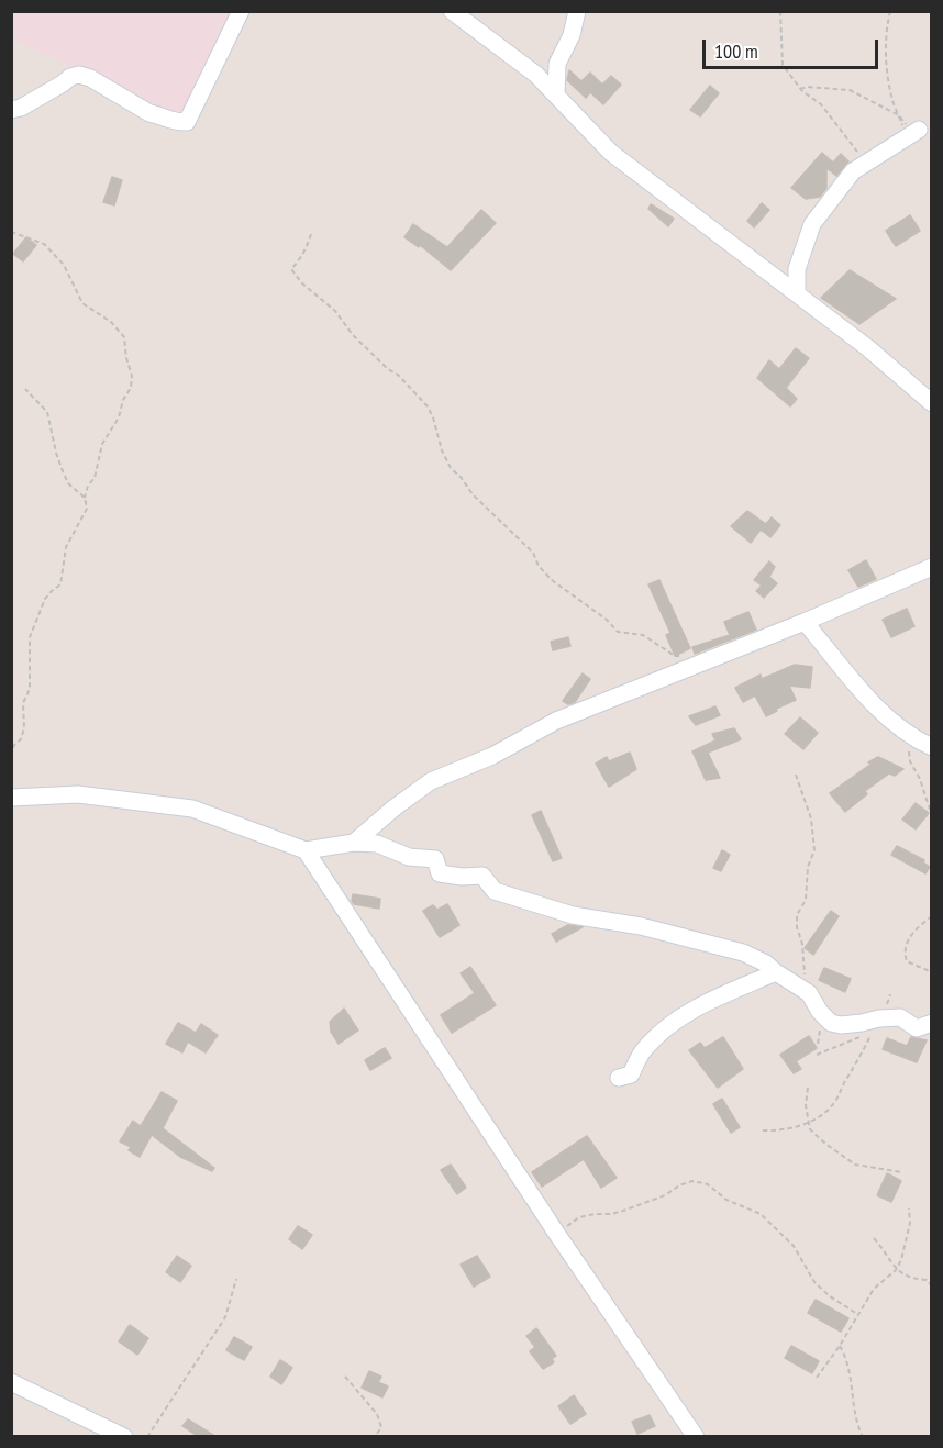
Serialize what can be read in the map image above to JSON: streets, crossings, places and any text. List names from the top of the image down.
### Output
{
  "scale_bar": "100 m"
}
